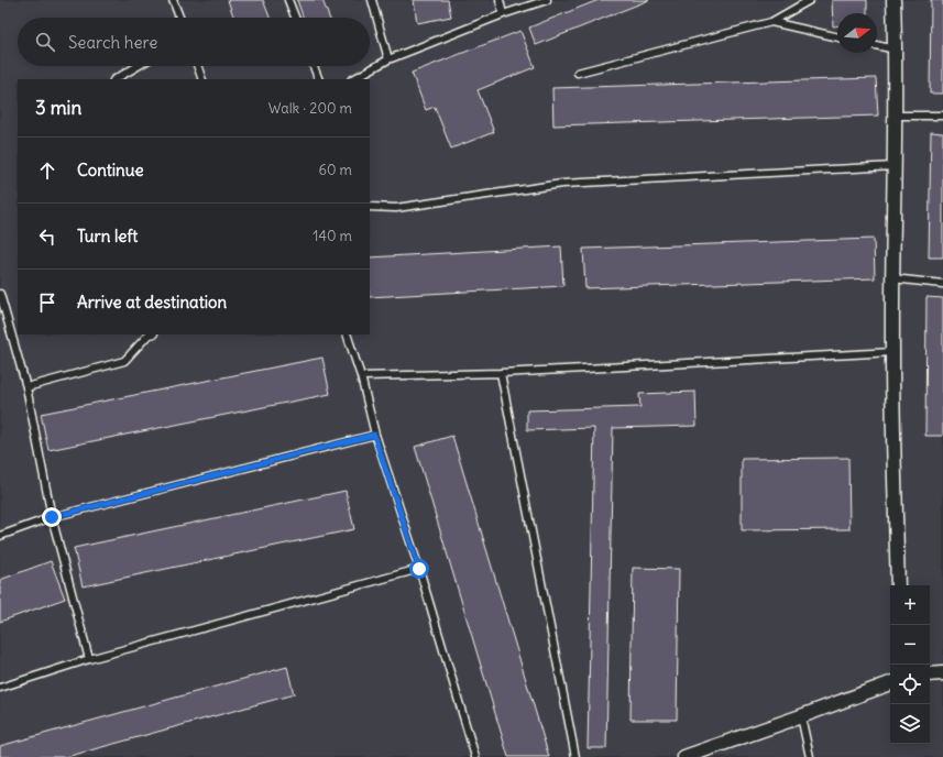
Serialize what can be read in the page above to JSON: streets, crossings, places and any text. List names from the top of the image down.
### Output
{
  "north": "right",
  "page": {
    "search": "Search here",
    "heading": ["3 min", "Walk · 200 m"],
    "list": [
      ["Continue", "60 m"],
      ["Turn left", "140 m"],
      "Arrive at destination"
    ],
    "map_buttons": ["+", "−"]
  }
}
